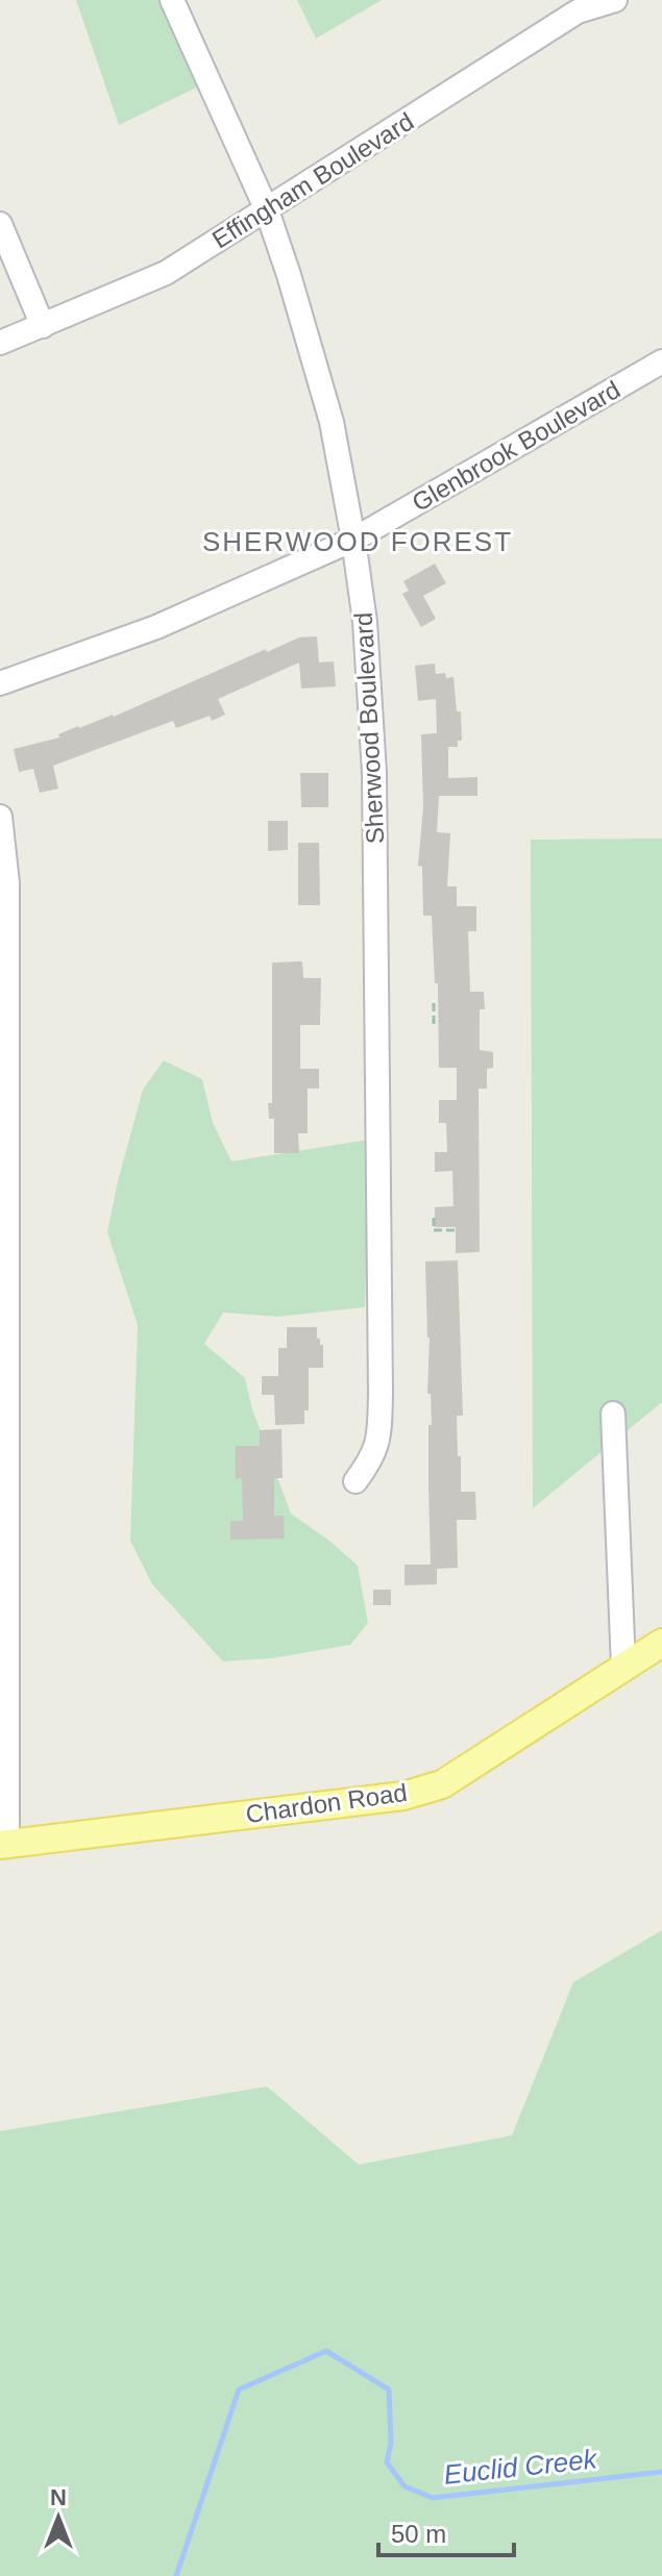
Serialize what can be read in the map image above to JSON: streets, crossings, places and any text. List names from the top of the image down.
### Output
{
  "streets": {
    "main road": ["Chardon Road"],
    "street": ["Effingham Boulevard", "Glenbrook Boulevard", "Sherwood Boulevard"]
  },
  "crossings": [
    ["Effingham Boulevard", "Sherwood Boulevard"],
    ["Glenbrook Boulevard", "Sherwood Boulevard"]
  ],
  "districts": ["SHERWOOD FOREST"],
  "water": ["Euclid Creek"],
  "scale_bar": "50 m",
  "north": "top"
}
